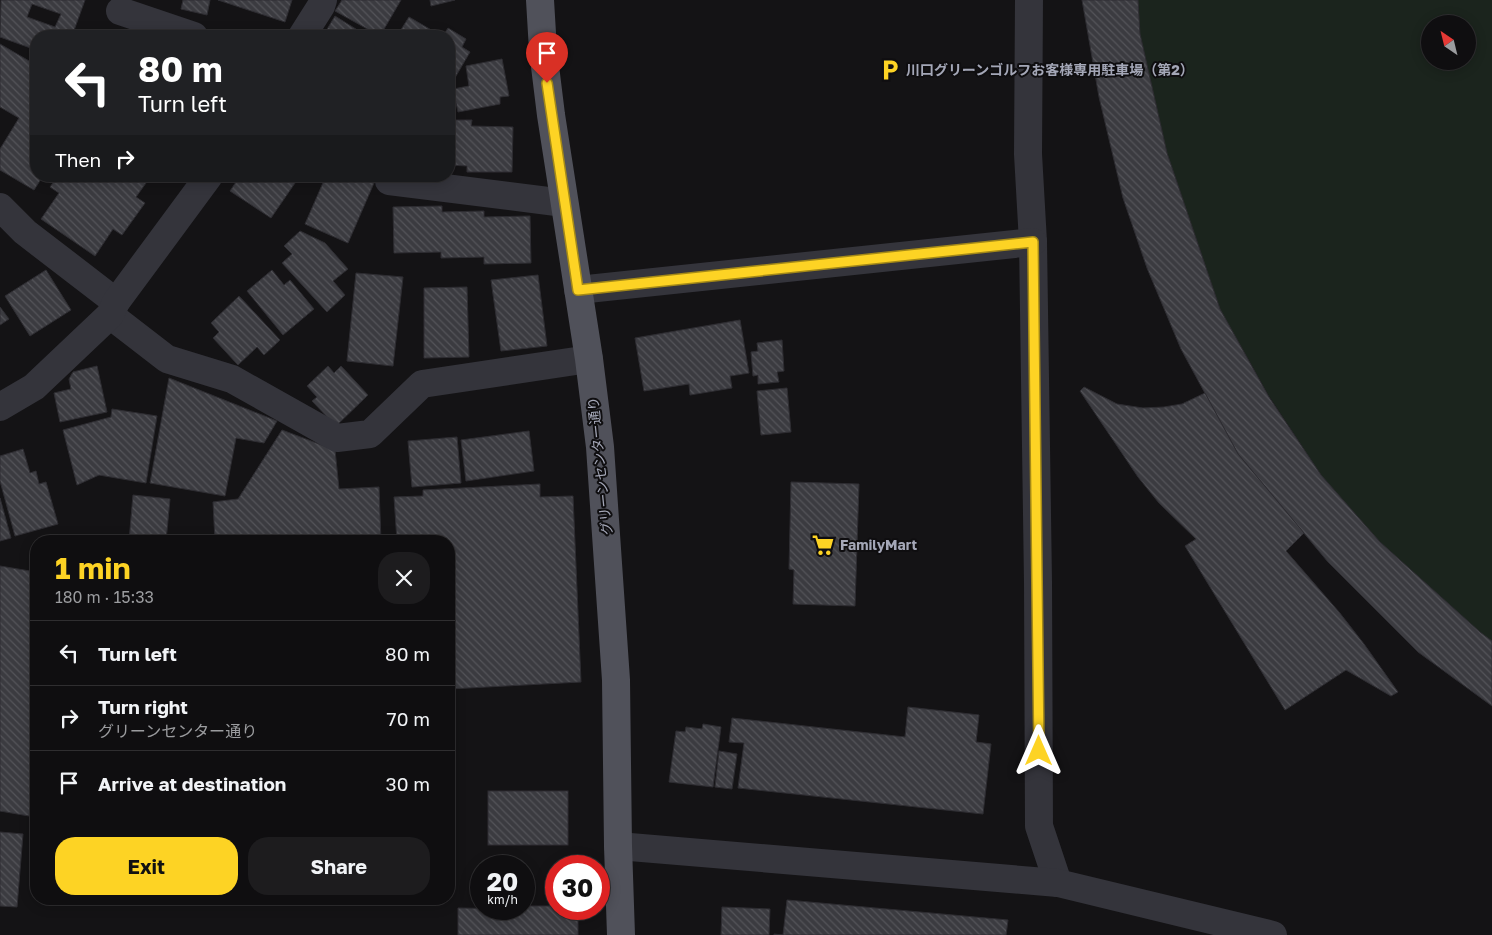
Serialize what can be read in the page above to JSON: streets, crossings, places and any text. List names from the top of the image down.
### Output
{
  "streets": {
    "main road": ["グリーンセンター通り"]
  },
  "places": {
    "parking": ["川口グリーンゴルフお客様専用駐車場（第2）"],
    "supermarket": ["FamilyMart"]
  },
  "north": "top left",
  "page": {
    "turn": ["80 m", "Turn left"],
    "then": "Then",
    "heading": ["1 min", "180 m · 15:33"],
    "list": [
      {
        "name": "Turn left",
        "value": "80 m"
      },
      {
        "name": "Turn right",
        "note": "グリーンセンター通り",
        "value": "70 m"
      },
      {
        "name": "Arrive at destination",
        "value": "30 m"
      }
    ],
    "buttons": ["Exit", "Share"],
    "speed": "20 km/h",
    "limit": "30"
  }
}
